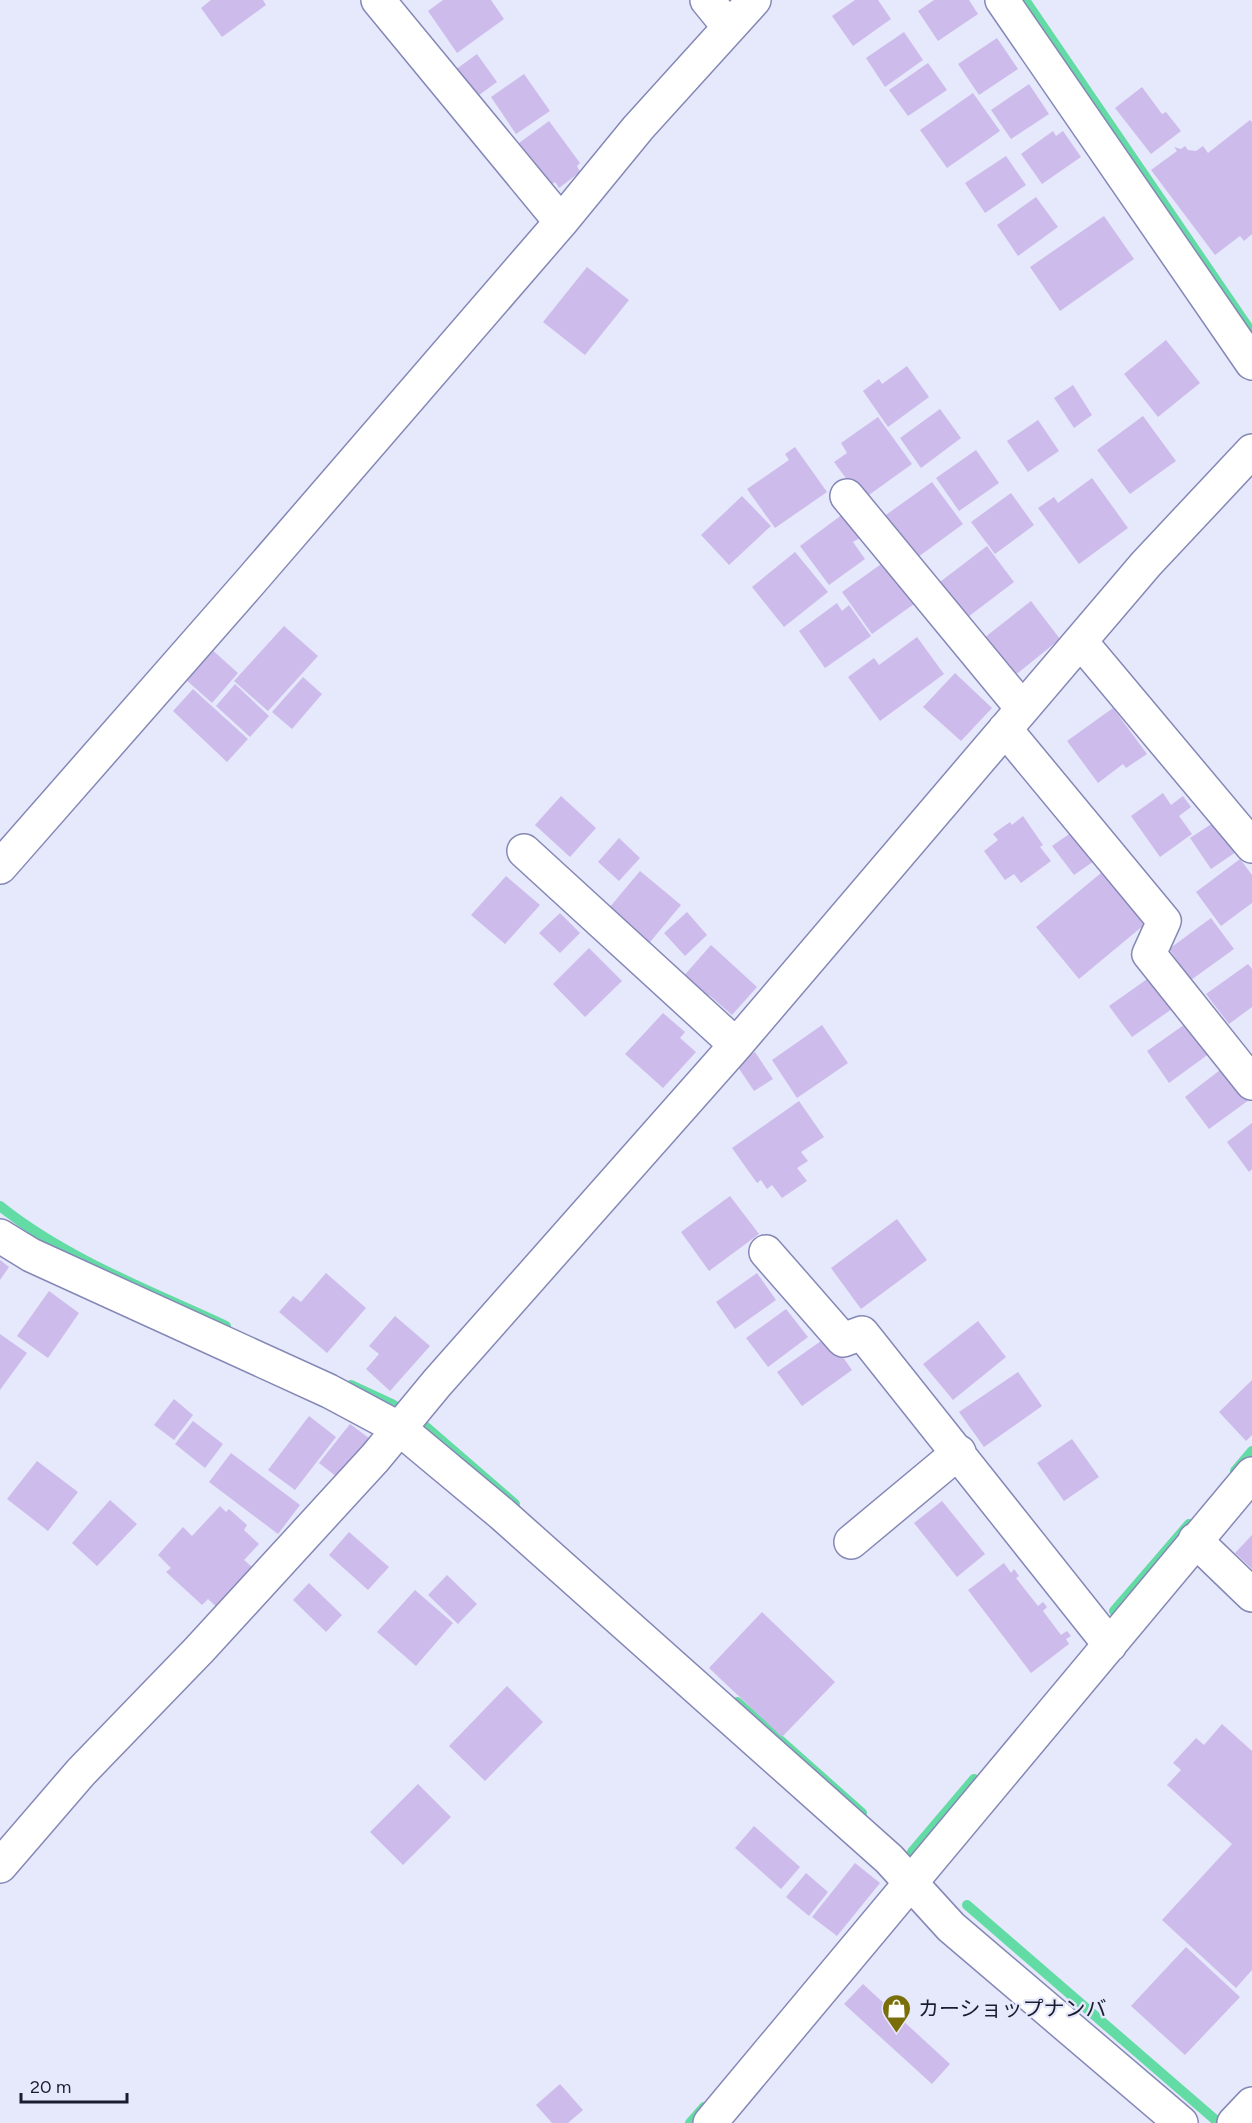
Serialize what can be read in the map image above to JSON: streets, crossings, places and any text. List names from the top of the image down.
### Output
{
  "places": {
    "shop": ["カーショップナンバ"]
  },
  "scale_bar": "20 m"
}
